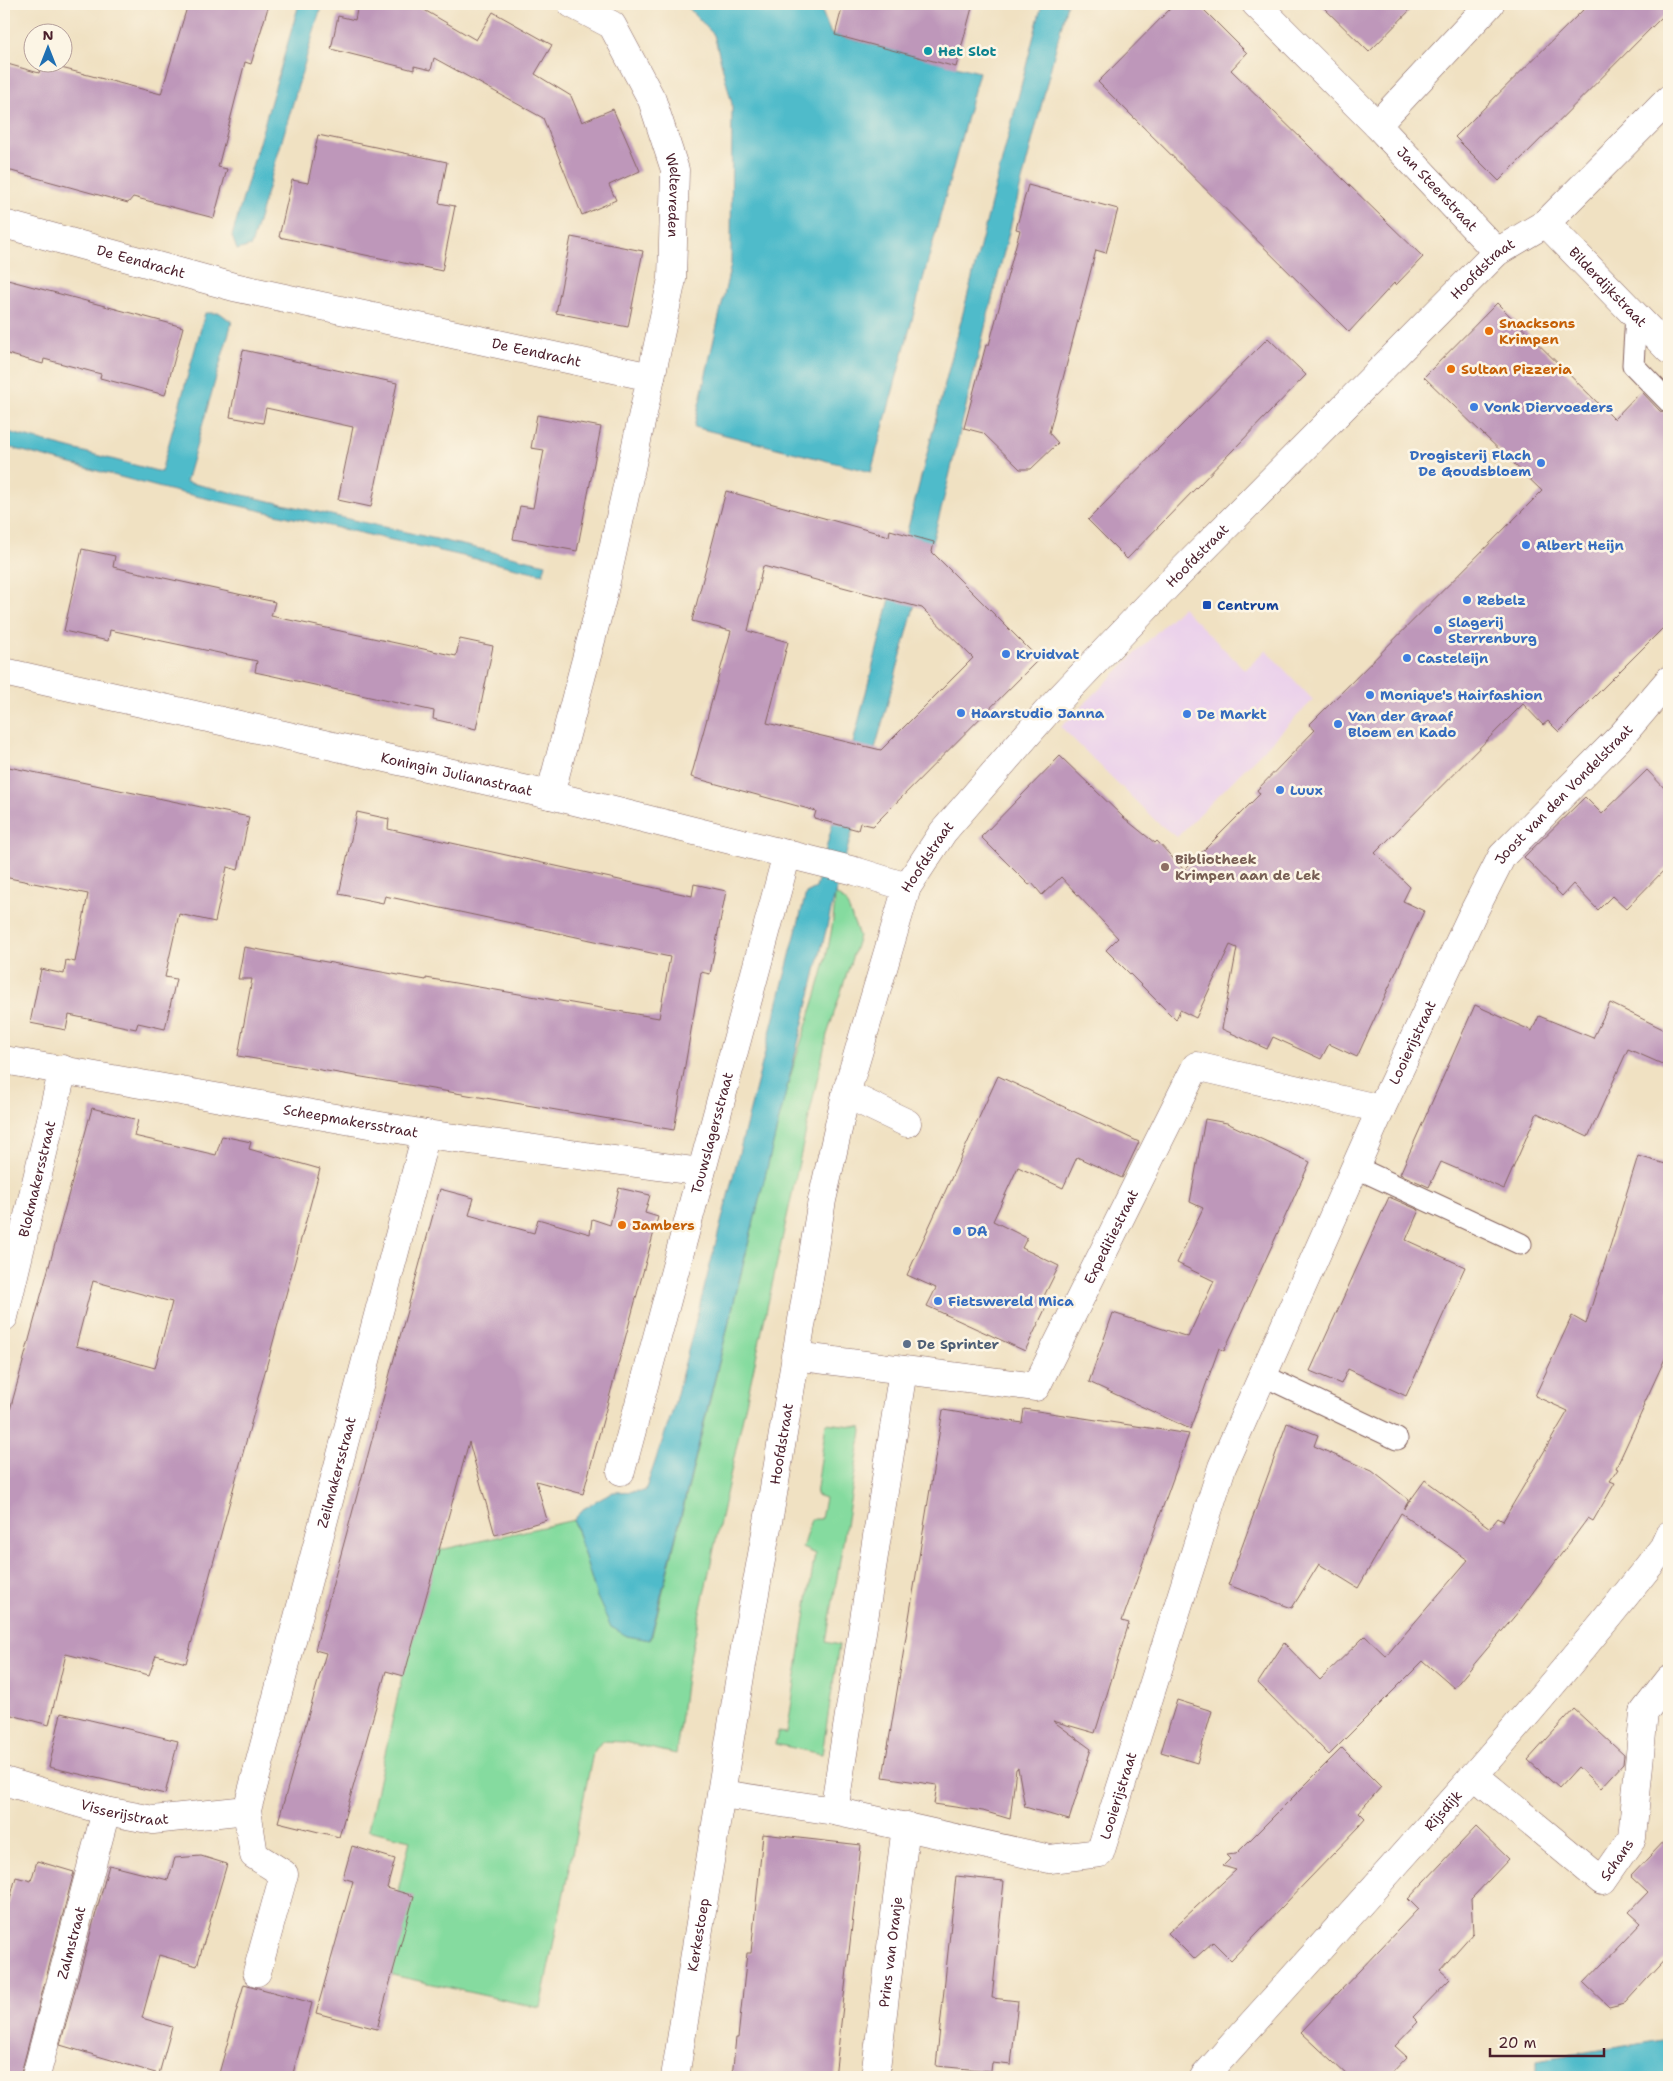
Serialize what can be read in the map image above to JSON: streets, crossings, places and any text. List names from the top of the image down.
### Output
{
  "streets": {
    "street": [
      "Jan Steenstraat",
      "Weltevreden",
      "De Eendracht",
      "Hoofdstraat",
      "Bilderdijkstraat",
      "Koningin Julianastraat",
      "Joost van den Vondelstraat",
      "Looierijstraat",
      "Scheepmakersstraat",
      "Touwslagersstraat",
      "Blokmakersstraat",
      "Expeditiestraat",
      "Zeilmakersstraat",
      "Visserijstraat",
      "Rijsdijk",
      "Schans",
      "Kerkestoep",
      "Zalmstraat",
      "Prins van Oranje"
    ]
  },
  "crossings": [
    ["Jan Steenstraat", "Hoofdstraat"],
    ["Weltevreden", "De Eendracht"],
    ["Hoofdstraat", "Bilderdijkstraat"],
    ["Hoofdstraat", "Koningin Julianastraat"],
    ["Hoofdstraat", "Looierijstraat"],
    ["Hoofdstraat", "Expeditiestraat"],
    ["Hoofdstraat", "Kerkestoep"],
    ["Koningin Julianastraat", "Touwslagersstraat"],
    ["Joost van den Vondelstraat", "Looierijstraat"],
    ["Looierijstraat", "Expeditiestraat"],
    ["Looierijstraat", "Kerkestoep"],
    ["Looierijstraat", "Prins van Oranje"],
    ["Scheepmakersstraat", "Touwslagersstraat"],
    ["Scheepmakersstraat", "Blokmakersstraat"],
    ["Scheepmakersstraat", "Zeilmakersstraat"],
    ["Zeilmakersstraat", "Visserijstraat"],
    ["Visserijstraat", "Zalmstraat"],
    ["Rijsdijk", "Schans"]
  ],
  "places": {
    "other": [
      "Het Slot",
      "Snacksons Krimpen",
      "Sultan Pizzeria",
      "Vonk Diervoeders",
      "Drogisterij Flach De Goudsbloem",
      "Albert Heijn",
      "Rebelz",
      "Slagerij Sterrenburg",
      "Kruidvat",
      "Casteleijn",
      "Monique's Hairfashion",
      "Haarstudio Janna",
      "De Markt",
      "Van der Graaf Bloem en Kado",
      "Luux",
      "Bibliotheek Krimpen aan de Lek",
      "Jambers",
      "DA",
      "Fietswereld Mica",
      "De Sprinter"
    ],
    "transit": ["Centrum"]
  },
  "scale_bar": "20 m",
  "north": "top"
}
